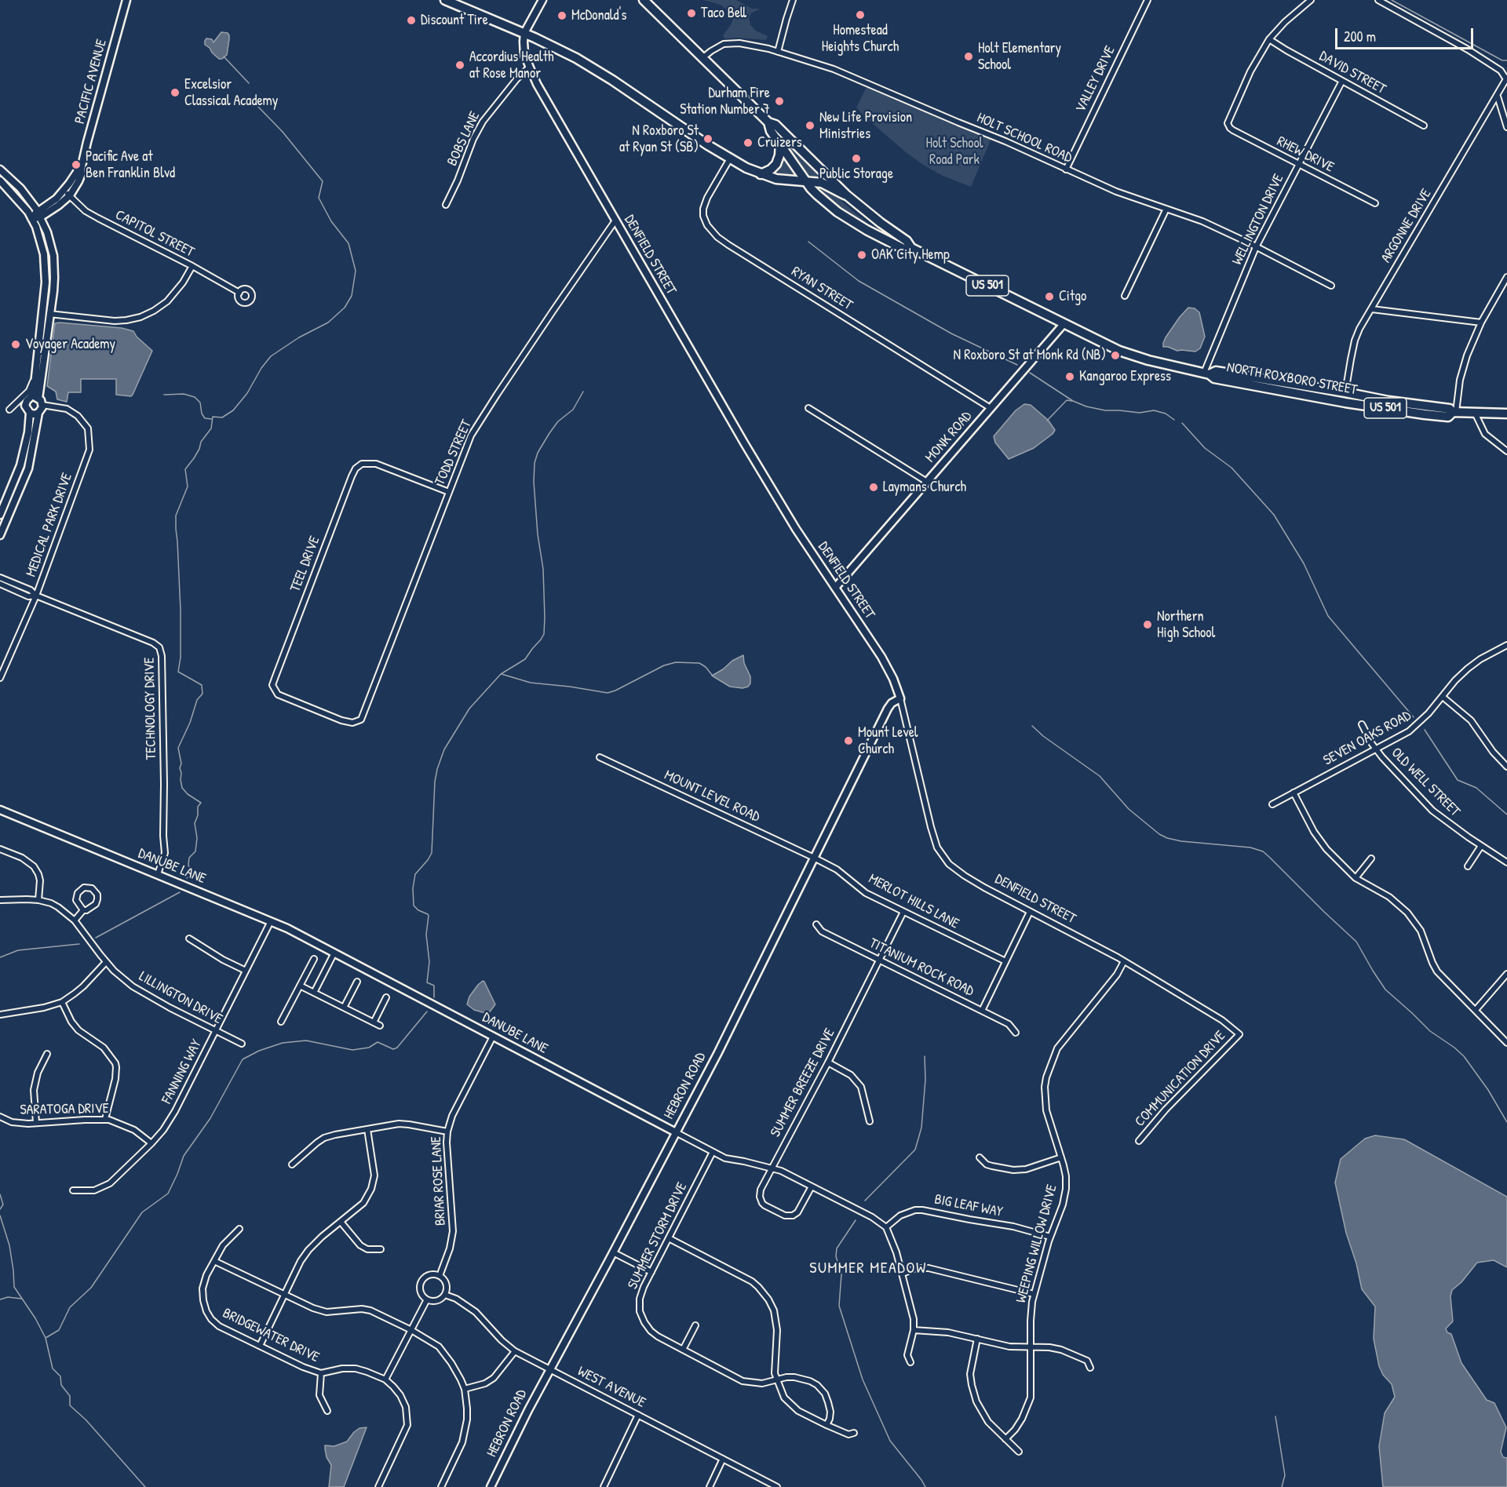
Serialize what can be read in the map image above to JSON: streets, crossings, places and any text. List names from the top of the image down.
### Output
{
  "streets": {
    "main road": ["US 501", "NORTH ROXBORO STREET"],
    "street": [
      "DAVID STREET",
      "VALLEY DRIVE",
      "PACIFIC AVENUE",
      "HOLT SCHOOL ROAD",
      "BOBS LANE",
      "RHEW DRIVE",
      "WELLINGTON DRIVE",
      "ARGONNE DRIVE",
      "CAPITOL STREET",
      "DENFIELD STREET",
      "RYAN STREET",
      "MONK ROAD",
      "TODD STREET",
      "MEDICAL PARK DRIVE",
      "TEEL DRIVE",
      "TECHNOLOGY DRIVE",
      "SEVEN OAKS ROAD",
      "OLD WELL STREET",
      "MOUNT LEVEL ROAD",
      "DANUBE LANE",
      "MERLOT HILLS LANE",
      "TITANIUM ROCK ROAD",
      "LILLINGTON DRIVE",
      "FANNING WAY",
      "COMMUNICATION DRIVE",
      "SUMMER BREEZE DRIVE",
      "HEBRON ROAD",
      "SARATOGA DRIVE",
      "BRIAR ROSE LANE",
      "BIG LEAF WAY",
      "SUMMER STORM DRIVE",
      "WEEPING WILLOW DRIVE",
      "BRIDGEWATER DRIVE",
      "WEST AVENUE"
    ]
  },
  "crossings": [
    ["DAVID STREET", "RHEW DRIVE"],
    ["DAVID STREET", "WELLINGTON DRIVE"],
    ["VALLEY DRIVE", "HOLT SCHOOL ROAD"],
    ["PACIFIC AVENUE", "CAPITOL STREET"],
    ["HOLT SCHOOL ROAD", "WELLINGTON DRIVE"],
    ["HOLT SCHOOL ROAD", "US 501"],
    ["BOBS LANE", "DENFIELD STREET"],
    ["RHEW DRIVE", "WELLINGTON DRIVE"],
    ["WELLINGTON DRIVE", "NORTH ROXBORO STREET"],
    ["ARGONNE DRIVE", "NORTH ROXBORO STREET"],
    ["DENFIELD STREET", "NORTH ROXBORO STREET"],
    ["DENFIELD STREET", "MONK ROAD"],
    ["DENFIELD STREET", "TODD STREET"],
    ["DENFIELD STREET", "COMMUNICATION DRIVE"],
    ["DENFIELD STREET", "HEBRON ROAD"],
    ["DENFIELD STREET", "WEEPING WILLOW DRIVE"],
    ["US 501", "NORTH ROXBORO STREET"],
    ["RYAN STREET", "NORTH ROXBORO STREET"],
    ["RYAN STREET", "MONK ROAD"],
    ["NORTH ROXBORO STREET", "MONK ROAD"],
    ["TODD STREET", "TEEL DRIVE"],
    ["MEDICAL PARK DRIVE", "TECHNOLOGY DRIVE"],
    ["TECHNOLOGY DRIVE", "DANUBE LANE"],
    ["SEVEN OAKS ROAD", "OLD WELL STREET"],
    ["MOUNT LEVEL ROAD", "MERLOT HILLS LANE"],
    ["MOUNT LEVEL ROAD", "HEBRON ROAD"],
    ["DANUBE LANE", "FANNING WAY"],
    ["DANUBE LANE", "SUMMER BREEZE DRIVE"],
    ["DANUBE LANE", "HEBRON ROAD"],
    ["DANUBE LANE", "BRIAR ROSE LANE"],
    ["DANUBE LANE", "BIG LEAF WAY"],
    ["DANUBE LANE", "SUMMER STORM DRIVE"],
    ["MERLOT HILLS LANE", "SUMMER BREEZE DRIVE"],
    ["MERLOT HILLS LANE", "HEBRON ROAD"],
    ["TITANIUM ROCK ROAD", "SUMMER BREEZE DRIVE"],
    ["LILLINGTON DRIVE", "FANNING WAY"],
    ["FANNING WAY", "SARATOGA DRIVE"],
    ["HEBRON ROAD", "WEST AVENUE"],
    ["BRIAR ROSE LANE", "WEST AVENUE"],
    ["BIG LEAF WAY", "WEEPING WILLOW DRIVE"]
  ],
  "districts": ["SUMMER MEADOW"],
  "parks": ["Holt School Road Park"],
  "places": [
    "Taco Bell",
    "Homestead Heights Church",
    "McDonald's",
    "Discount Tire",
    "Holt Elementary School",
    "Accordius Health at Rose Manor",
    "Excelsior Classical Academy",
    "Durham Fire Station Number 7",
    "New Life Provision Ministries",
    "N Roxboro St at Ryan St (SB)",
    "Cruizers",
    "Public Storage",
    "Pacific Ave at Ben Franklin Blvd",
    "OAK City Hemp",
    "Citgo",
    "Voyager Academy",
    "N Roxboro St at Monk Rd (NB)",
    "Kangaroo Express",
    "Laymans Church",
    "Northern High School",
    "Mount Level Church"
  ],
  "scale_bar": "200 m"
}
